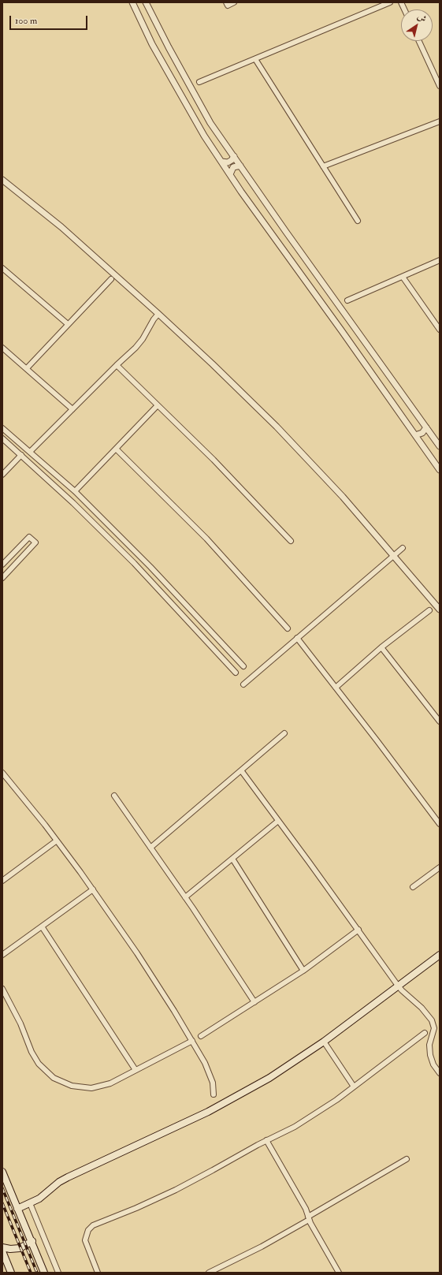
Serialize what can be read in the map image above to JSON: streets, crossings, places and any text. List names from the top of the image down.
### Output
{
  "scale_bar": "100 m",
  "north": "top right"
}
